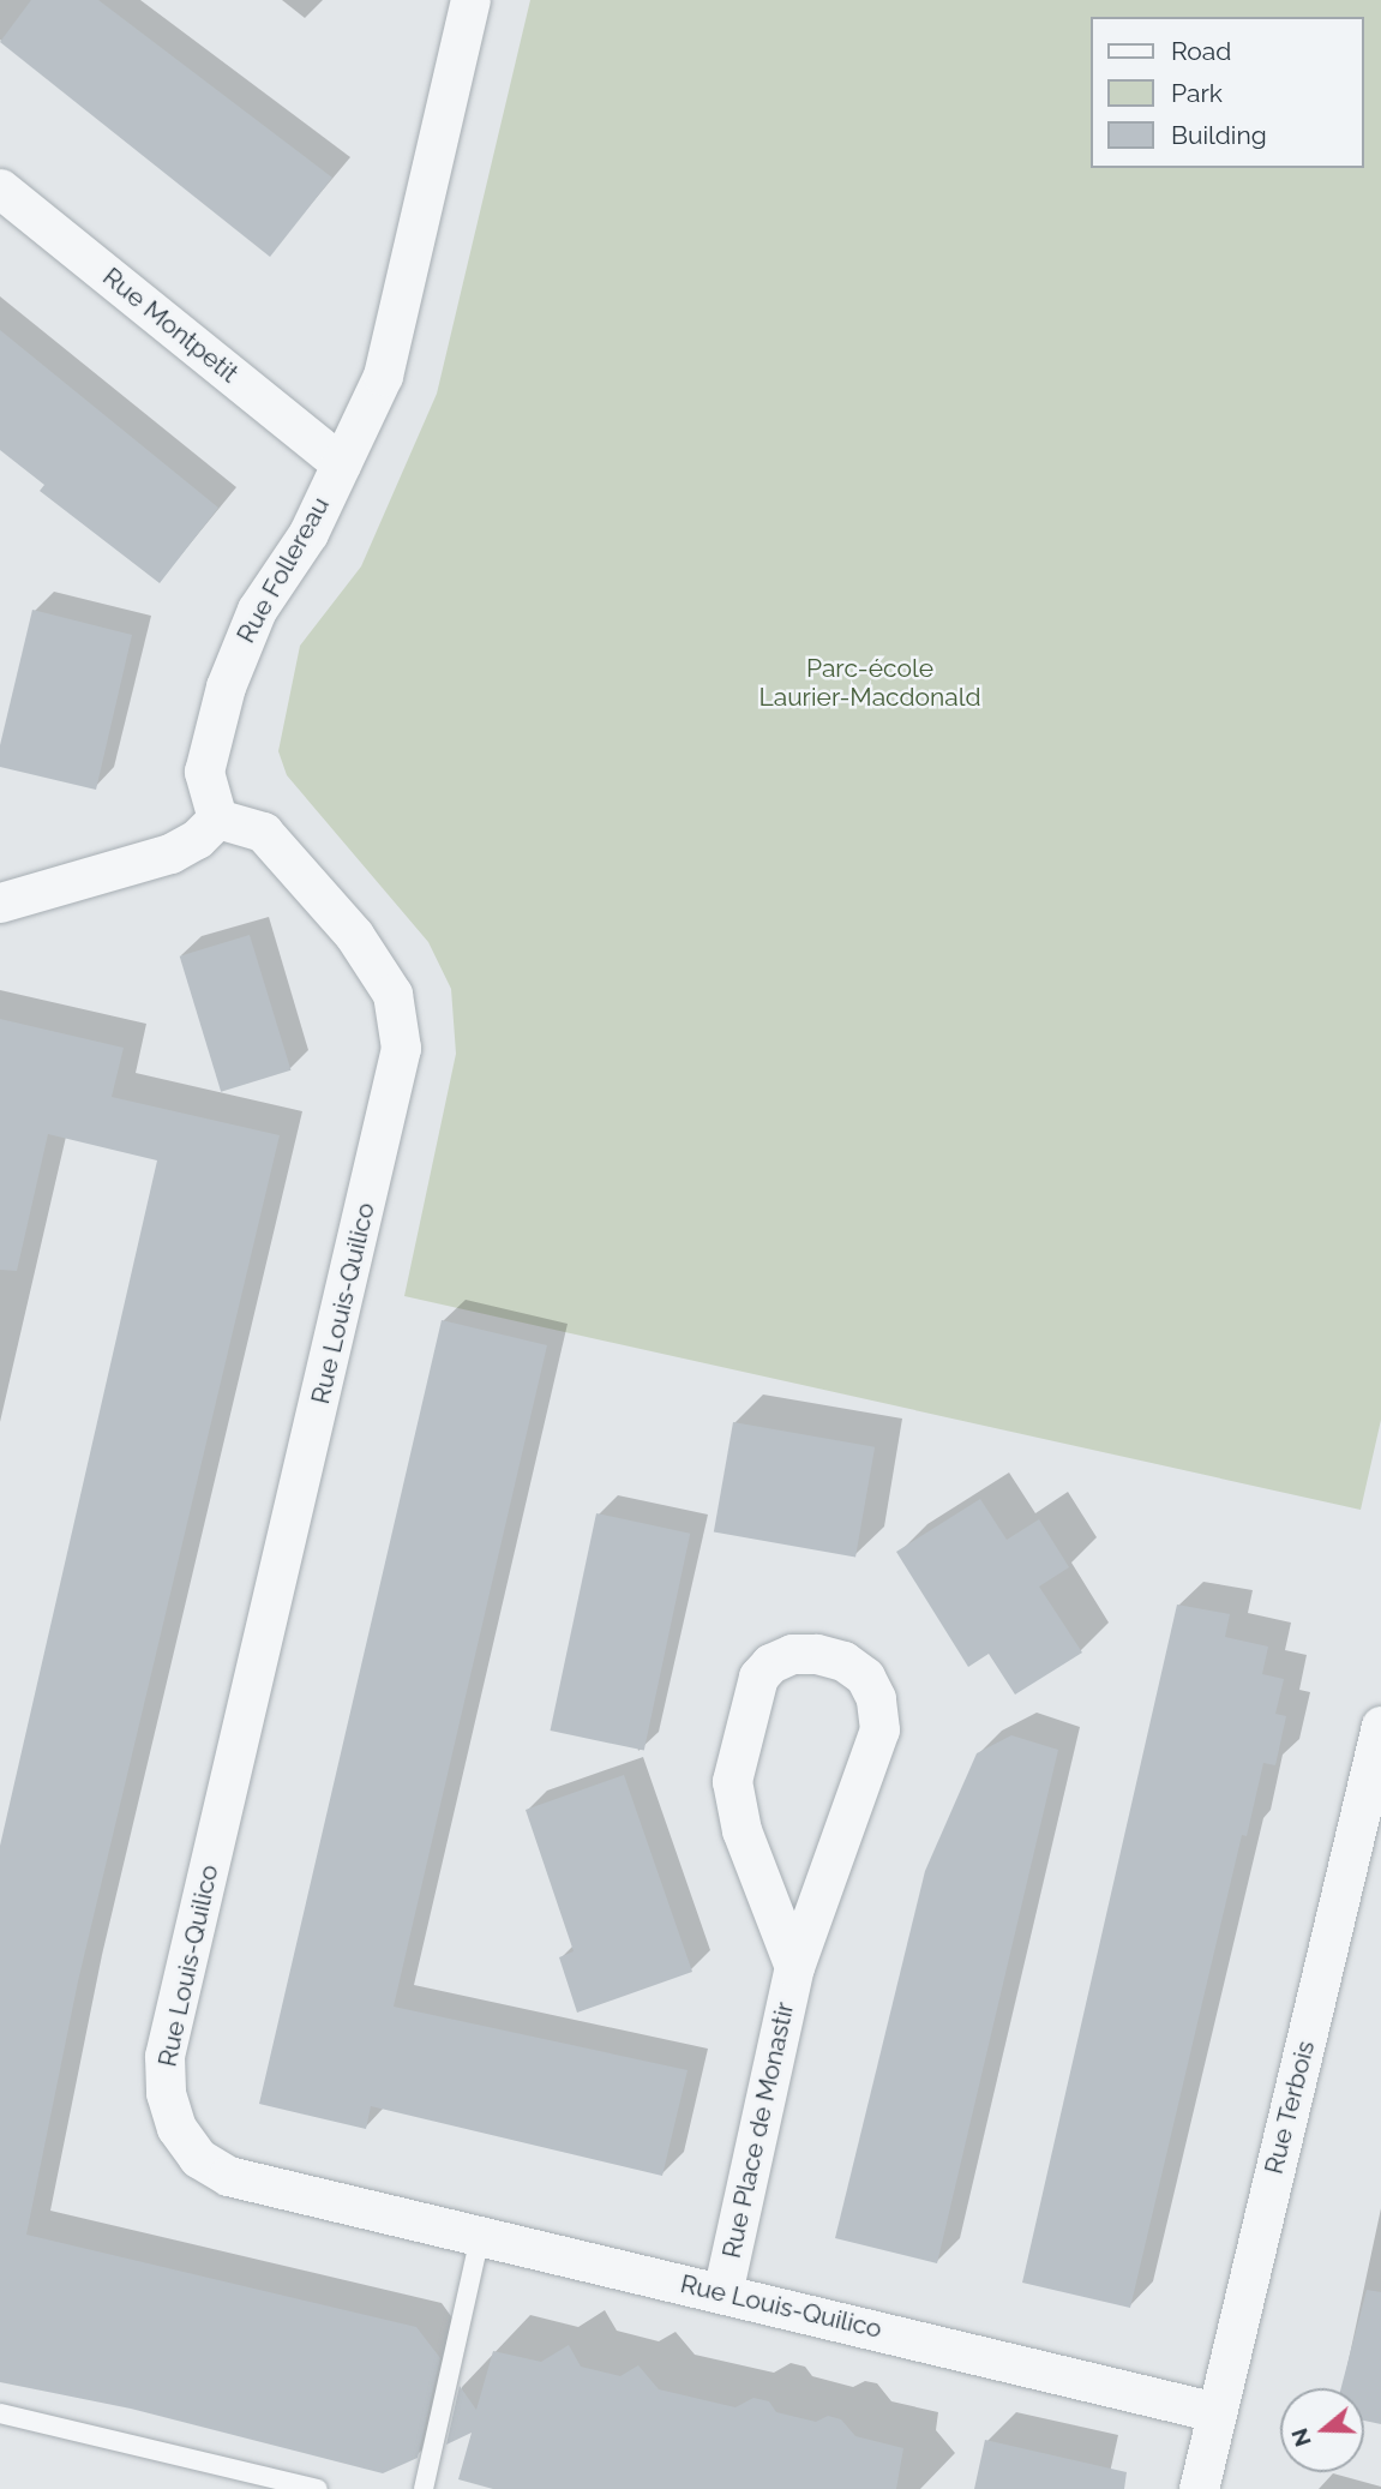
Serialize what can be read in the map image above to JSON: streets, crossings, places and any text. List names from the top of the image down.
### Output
{
  "streets": {
    "street": [
      "Rue Montpetit",
      "Rue Follereau",
      "Rue Louis-Quilico",
      "Rue Terbois",
      "Rue Place de Monastir"
    ]
  },
  "crossings": [
    ["Rue Montpetit", "Rue Follereau"],
    ["Rue Follereau", "Rue Louis-Quilico"],
    ["Rue Louis-Quilico", "Rue Terbois"],
    ["Rue Louis-Quilico", "Rue Place de Monastir"]
  ],
  "parks": ["Parc-école Laurier-Macdonald"],
  "legend": ["Road", "Park", "Building"],
  "north": "left"
}
